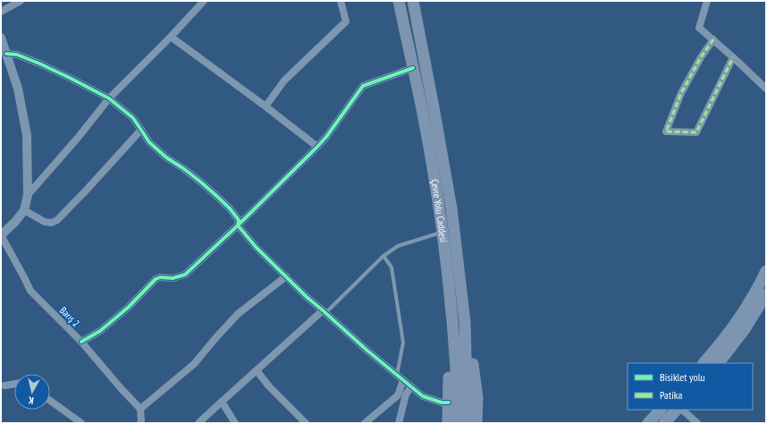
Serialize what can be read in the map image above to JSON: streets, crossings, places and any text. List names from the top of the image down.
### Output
{
  "streets": {
    "highway": ["Çevre Yolu Caddesi"],
    "street": ["Barış 2"]
  },
  "legend": ["Bisiklet yolu", "Patika"],
  "north": "bottom"
}
